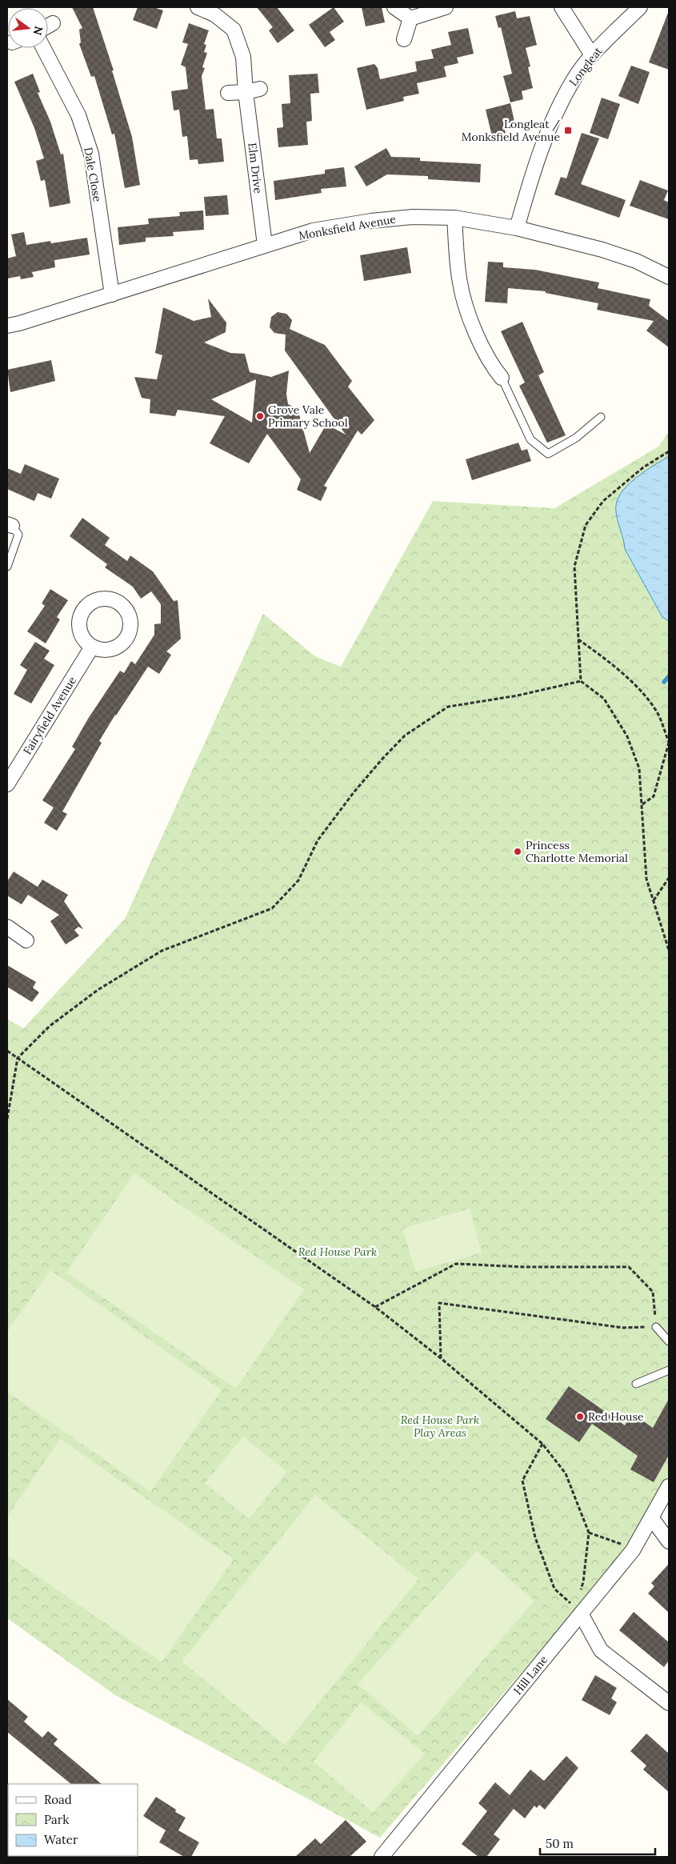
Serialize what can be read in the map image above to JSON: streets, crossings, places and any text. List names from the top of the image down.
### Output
{
  "streets": {
    "street": [
      "Longleat",
      "Elm Drive",
      "Dale Close",
      "Monksfield Avenue",
      "Fairyfield Avenue",
      "Hill Lane"
    ]
  },
  "crossings": [
    ["Longleat", "Monksfield Avenue"],
    ["Elm Drive", "Monksfield Avenue"],
    ["Dale Close", "Monksfield Avenue"]
  ],
  "parks": ["Red House Park", "Red House Park Play Areas"],
  "places": {
    "transit": ["Longleat / Monksfield Avenue"],
    "other": ["Grove Vale Primary School", "Princess Charlotte Memorial", "Red House"]
  },
  "legend": ["Road", "Park", "Water"],
  "scale_bar": "50 m",
  "north": "right"
}
